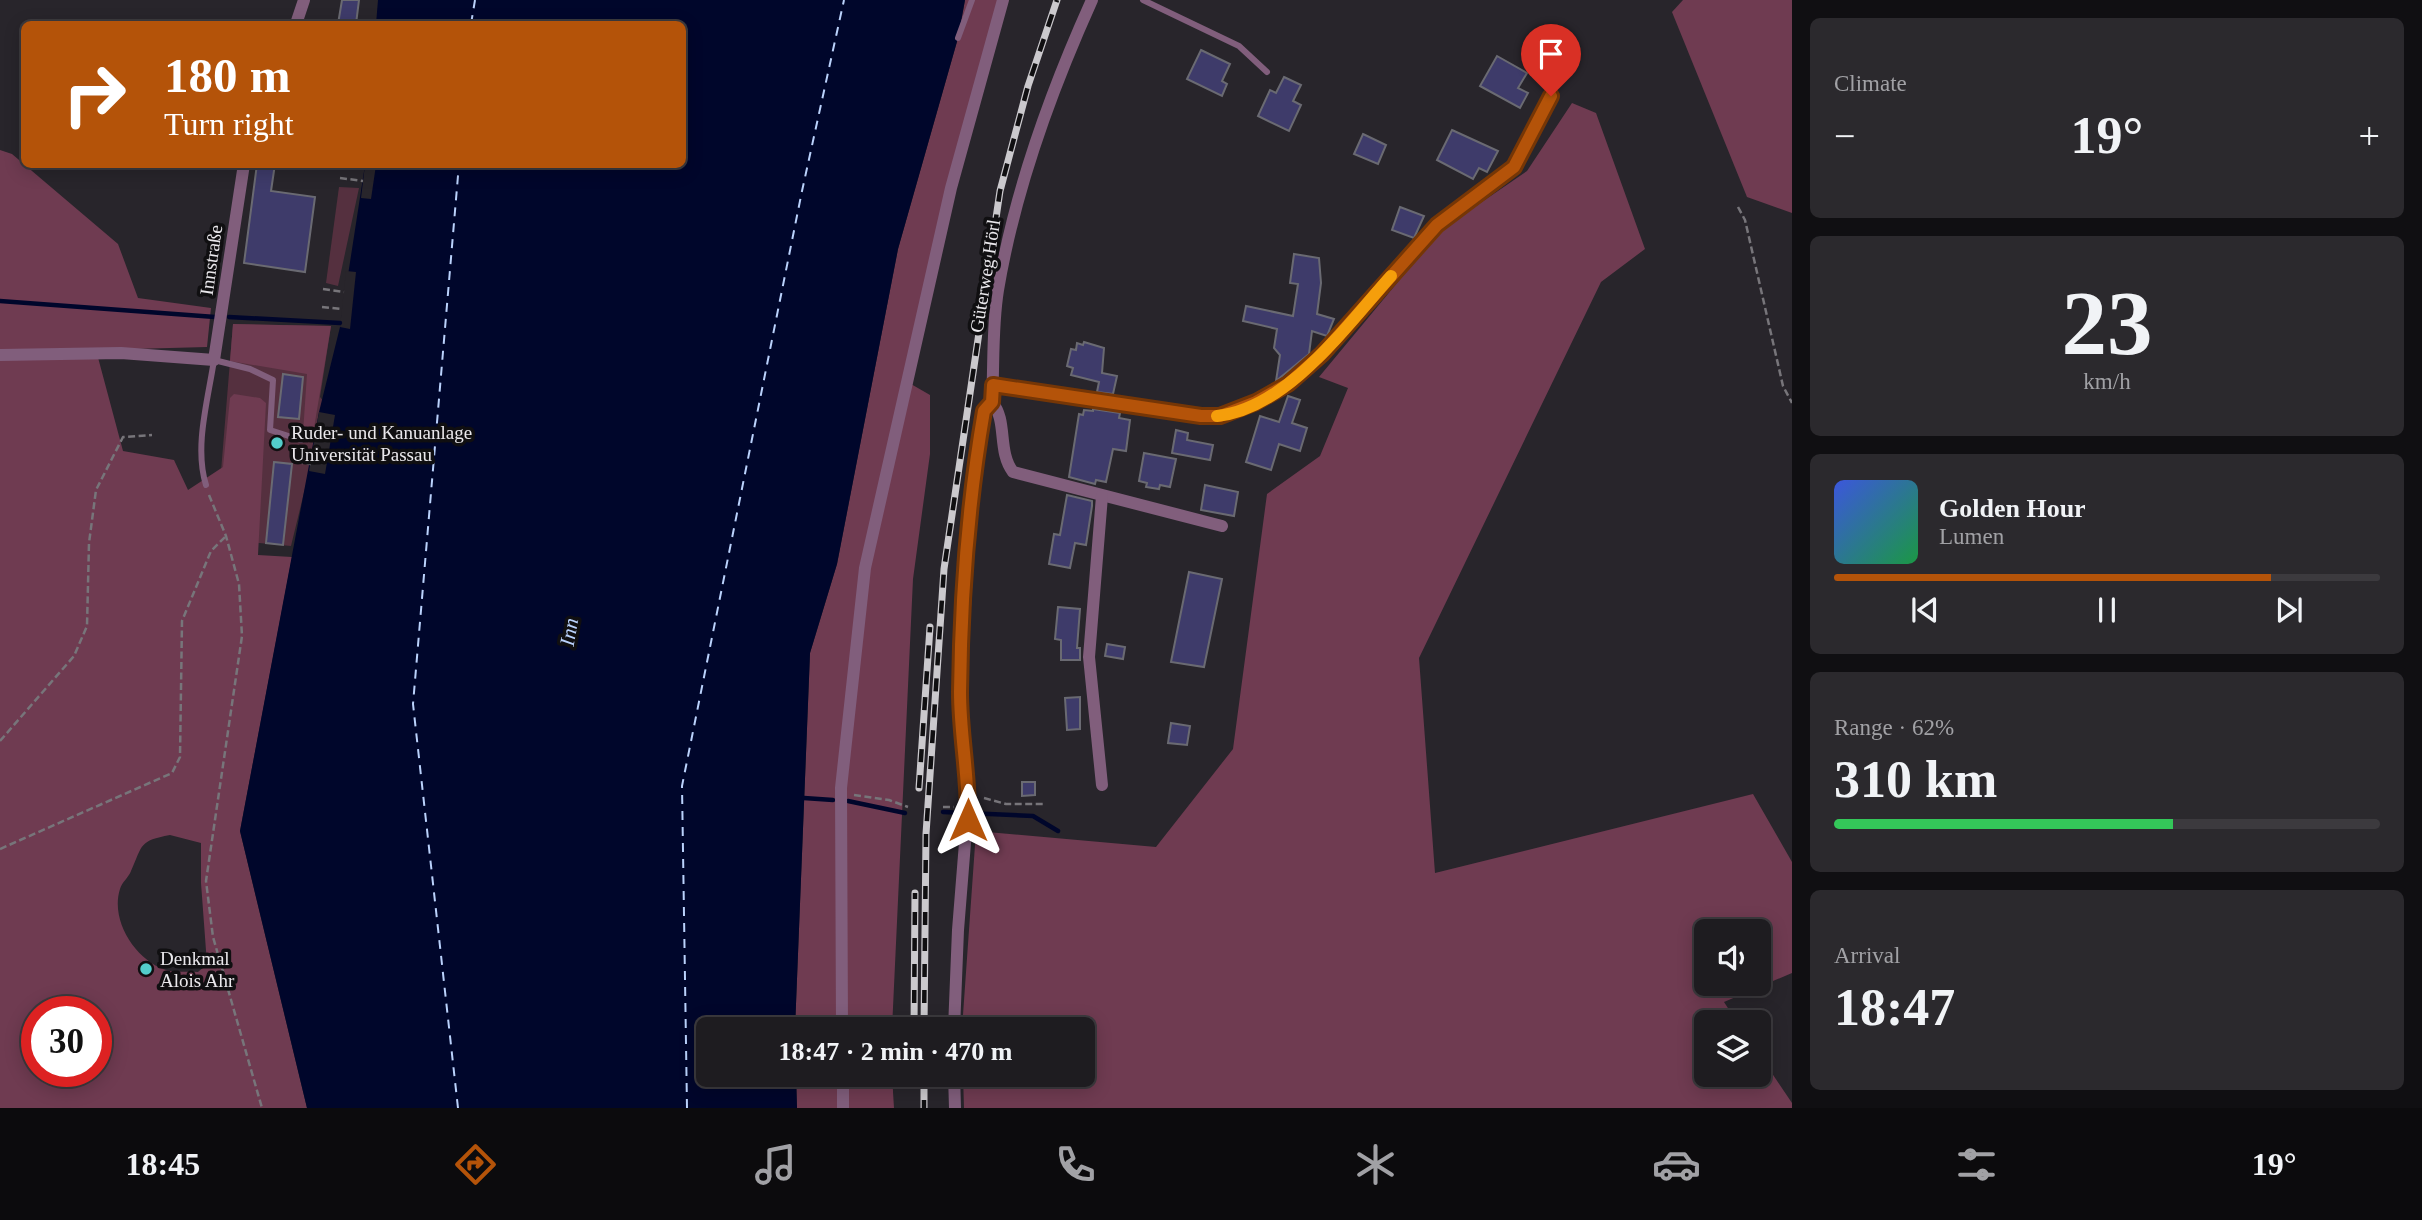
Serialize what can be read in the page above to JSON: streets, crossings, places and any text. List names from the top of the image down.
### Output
{
  "streets": {
    "street": ["Innstraße", "Güterweg Hörl"]
  },
  "water": ["Inn"],
  "places": ["Ruder- und Kanuanlage Universität Passau", "Denkmal Alois Ahr"],
  "page": {
    "tile": [
      "Climate",
      ["23", "km/h"],
      ["Range · 62%", "310 km"],
      ["Arrival", "18:47"]
    ],
    "turn": ["180 m", "Turn right"],
    "heat": ["−", "19°", "+"],
    "song": ["Golden Hour", "Lumen"],
    "limit": "30",
    "trip": "18:47 · 2 min · 470 m",
    "tabs": ["18:45", "19°"]
  }
}
